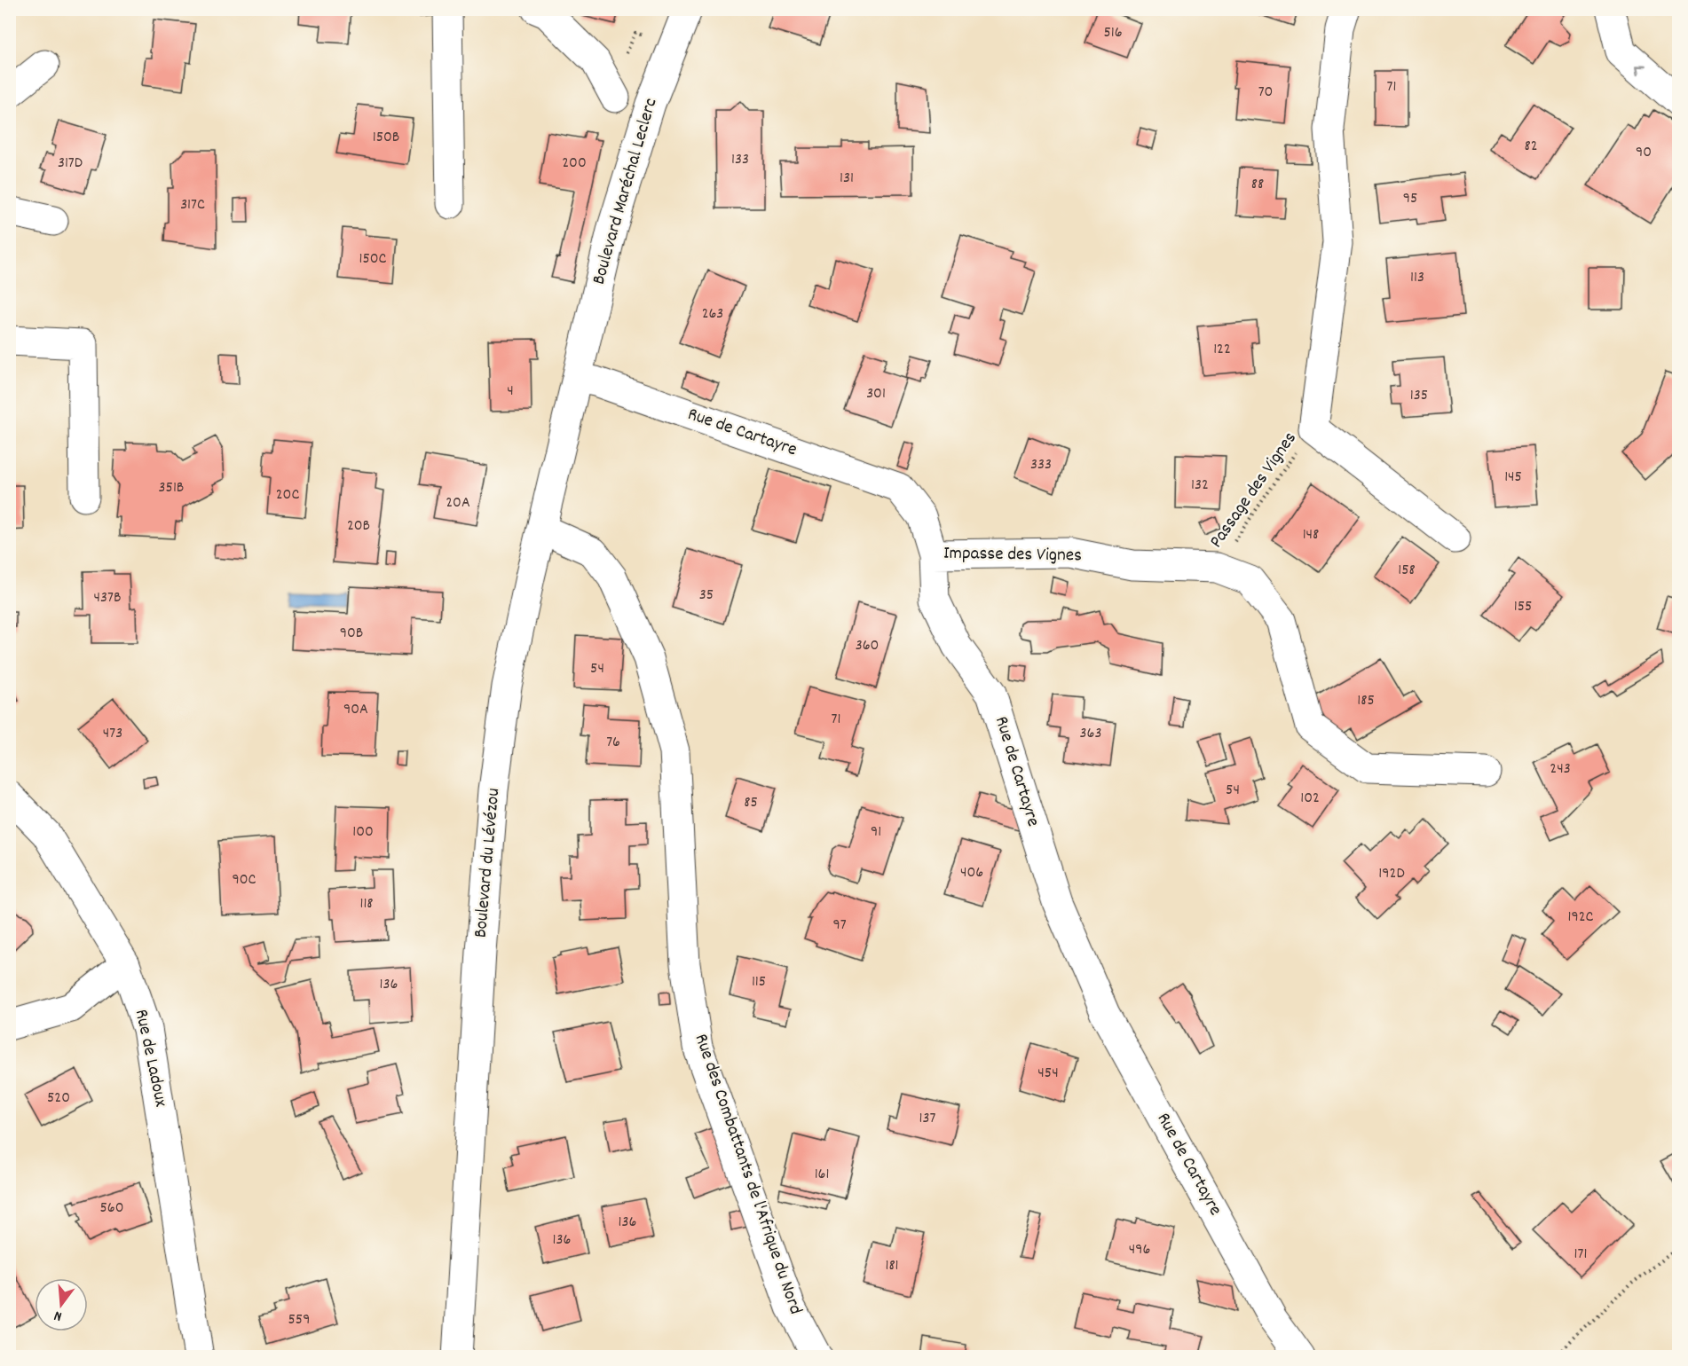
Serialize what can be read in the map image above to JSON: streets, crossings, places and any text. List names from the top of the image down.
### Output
{
  "streets": {
    "street": [
      "Boulevard Maréchal Leclerc",
      "Rue de Cartayre",
      "Impasse des Vignes",
      "Boulevard du Lévézou",
      "Rue de Ladoux",
      "Rue des Combattants de l'Afrique du Nord"
    ],
    "path": ["Passage des Vignes"]
  },
  "crossings": [
    ["Boulevard Maréchal Leclerc", "Rue de Cartayre"],
    ["Boulevard Maréchal Leclerc", "Boulevard du Lévézou"],
    ["Rue de Cartayre", "Impasse des Vignes"],
    ["Rue de Cartayre", "Boulevard du Lévézou"],
    ["Passage des Vignes", "Impasse des Vignes"],
    ["Boulevard du Lévézou", "Rue des Combattants de l'Afrique du Nord"]
  ],
  "house_numbers": [
    "516",
    "71",
    "70",
    "150B",
    "82",
    "90",
    "133",
    "317D",
    "200",
    "131",
    "88",
    "95",
    "317C",
    "150C",
    "113",
    "263",
    "122",
    "4",
    "301",
    "135",
    "333",
    "145",
    "132",
    "351B",
    "20C",
    "20A",
    "20B",
    "148",
    "158",
    "35",
    "437B",
    "155",
    "90B",
    "360",
    "54",
    "185",
    "90A",
    "71",
    "473",
    "363",
    "76",
    "243",
    "54",
    "102",
    "85",
    "100",
    "91",
    "406",
    "192D",
    "90C",
    "118",
    "192C",
    "97",
    "115",
    "136",
    "454",
    "520",
    "137",
    "161",
    "560",
    "136",
    "136",
    "496",
    "171",
    "181",
    "559"
  ],
  "north": "bottom"
}
